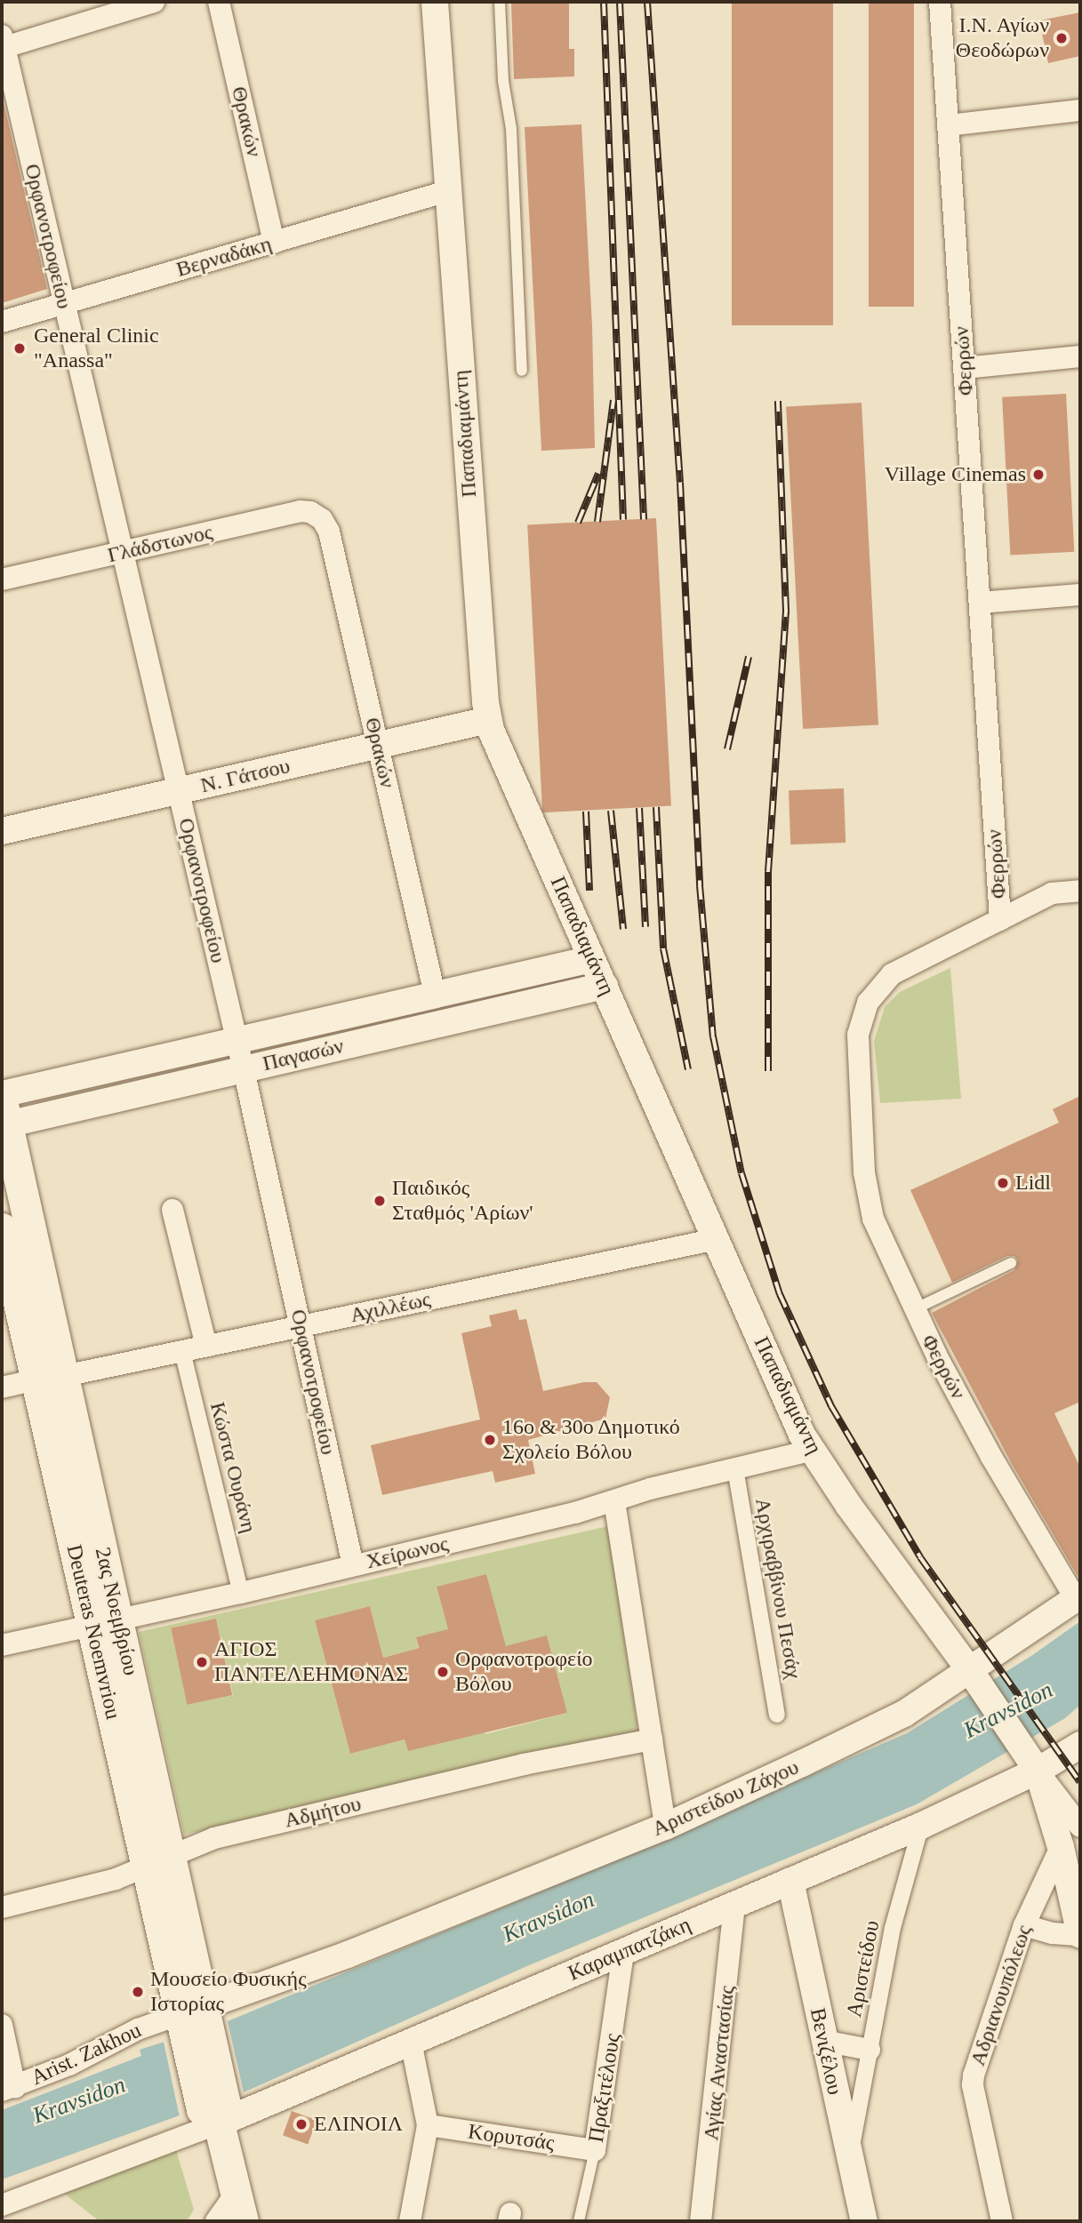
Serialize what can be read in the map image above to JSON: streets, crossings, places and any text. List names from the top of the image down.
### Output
{
  "streets": {
    "main road": ["2ας Νοεμβρίου"],
    "street": [
      "Θρακών",
      "Ορφανοτροφείου",
      "Βερναδάκη",
      "Φερρών",
      "Παπαδιαμάντη",
      "Γλάδστωνος",
      "Ν. Γάτσου",
      "Παγασών",
      "Αχιλλέως",
      "Κώστα Ουράνη",
      "Χείρωνος",
      "Αρχιραββίνου Πεσάχ",
      "Αριστείδου Ζάχου",
      "Αδμήτου",
      "Καραμπατζάκη",
      "Αριστείδου",
      "Αδριανουπόλεως",
      "Βενιζέλου",
      "Arist. Zakhou",
      "Αγίας Αναστασίας",
      "Πραξιτέλους",
      "Κορυτσάς"
    ]
  },
  "crossings": [
    ["Θρακών", "Βερναδάκη"],
    ["Θρακών", "Γλάδστωνος"],
    ["Θρακών", "Ν. Γάτσου"],
    ["Θρακών", "Παγασών"],
    ["Ορφανοτροφείου", "Βερναδάκη"],
    ["Ορφανοτροφείου", "Γλάδστωνος"],
    ["Ορφανοτροφείου", "Ν. Γάτσου"],
    ["Ορφανοτροφείου", "Παγασών"],
    ["Ορφανοτροφείου", "Αχιλλέως"],
    ["Ορφανοτροφείου", "Χείρωνος"],
    ["Βερναδάκη", "Παπαδιαμάντη"],
    ["Φερρών", "Αριστείδου Ζάχου"],
    ["Παπαδιαμάντη", "Ν. Γάτσου"],
    ["Παπαδιαμάντη", "Παγασών"],
    ["Παπαδιαμάντη", "Αχιλλέως"],
    ["Παπαδιαμάντη", "Χείρωνος"],
    ["Παπαδιαμάντη", "Αριστείδου Ζάχου"],
    ["Παπαδιαμάντη", "Καραμπατζάκη"],
    ["Παπαδιαμάντη", "Αδριανουπόλεως"],
    ["Παγασών", "2ας Νοεμβρίου"],
    ["Αχιλλέως", "Κώστα Ουράνη"],
    ["Αχιλλέως", "2ας Νοεμβρίου"],
    ["Κώστα Ουράνη", "Χείρωνος"],
    ["Χείρωνος", "Αρχιραββίνου Πεσάχ"],
    ["Χείρωνος", "2ας Νοεμβρίου"],
    ["2ας Νοεμβρίου", "Αδμήτου"],
    ["2ας Νοεμβρίου", "Καραμπατζάκη"],
    ["2ας Νοεμβρίου", "Arist. Zakhou"],
    ["Αριστείδου Ζάχου", "Arist. Zakhou"],
    ["Καραμπατζάκη", "Αριστείδου"],
    ["Καραμπατζάκη", "Βενιζέλου"],
    ["Καραμπατζάκη", "Αγίας Αναστασίας"],
    ["Καραμπατζάκη", "Πραξιτέλους"],
    ["Αριστείδου", "Βενιζέλου"],
    ["Πραξιτέλους", "Κορυτσάς"]
  ],
  "water": ["Kravsidon"],
  "places": [
    "Ι.Ν. Αγίων Θεοδώρων",
    "General Clinic \"Anassa\"",
    "Village Cinemas",
    "Lidl",
    "Παιδικός Σταθμός 'Αρίων'",
    "16ο & 30ο Δημοτικό Σχολείο Βόλου",
    "ΑΓΙΟΣ ΠΑΝΤΕΛΕΗΜΟΝΑΣ",
    "Ορφανοτροφείο Βόλου",
    "Μουσείο Φυσικής Ιστορίας",
    "ΕΛΙΝΟΙΛ"
  ]
}
